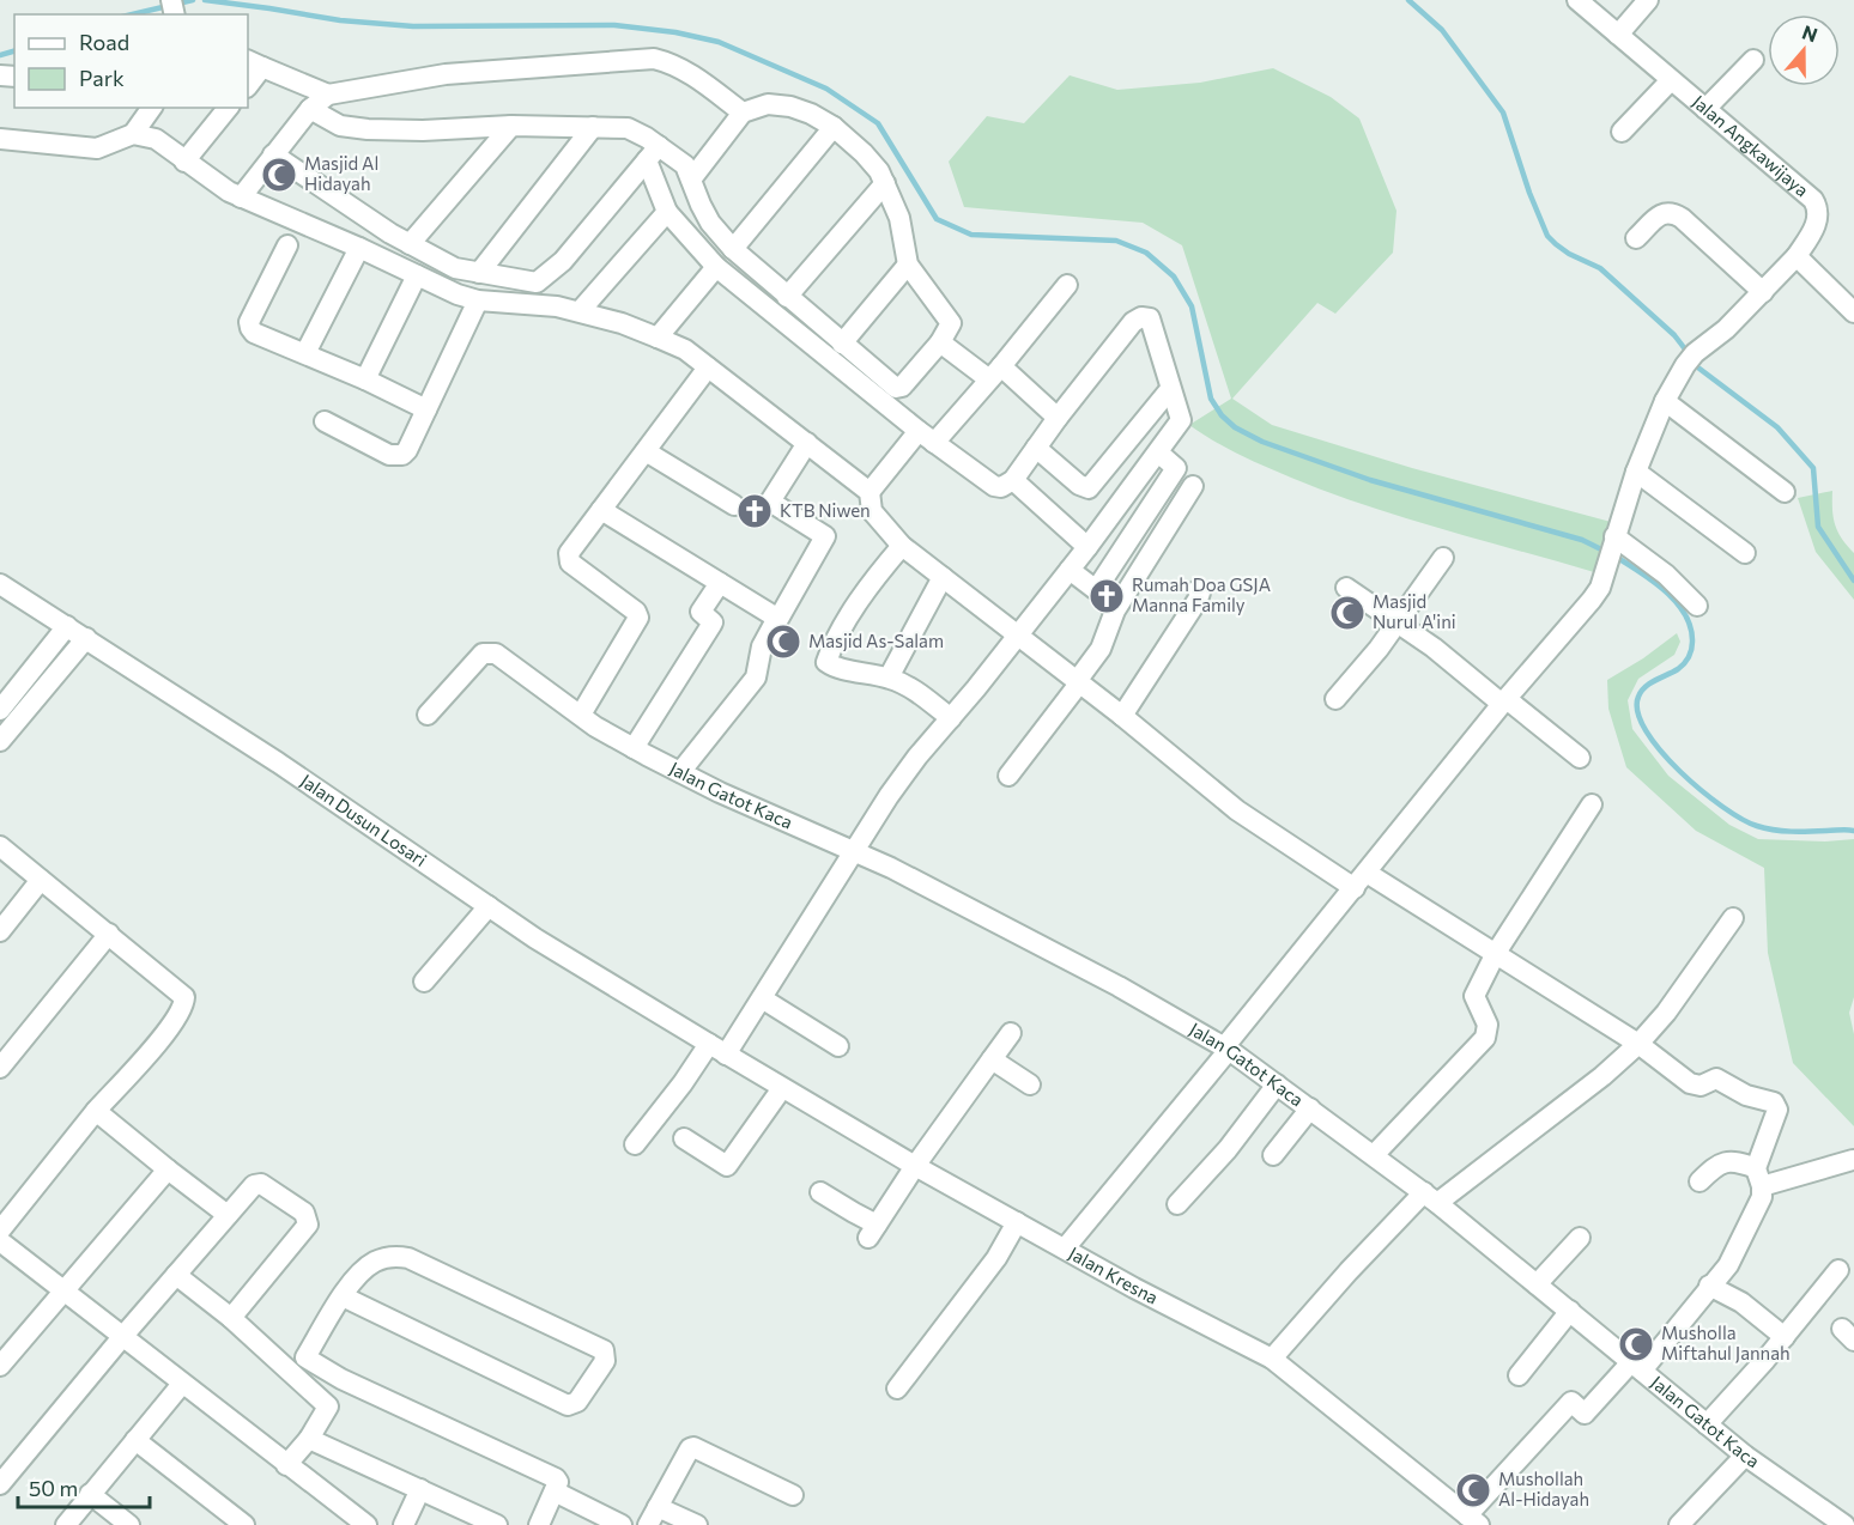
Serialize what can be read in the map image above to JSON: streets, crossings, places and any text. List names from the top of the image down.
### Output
{
  "streets": {
    "street": [
      "Jalan Angkawijaya",
      "Jalan Gatot Kaca",
      "Jalan Dusun Losari",
      "Jalan Kresna"
    ]
  },
  "crossings": [
    ["Jalan Angkawijaya", "Jalan Gatot Kaca"],
    ["Jalan Angkawijaya", "Jalan Kresna"],
    ["Jalan Dusun Losari", "Jalan Kresna"]
  ],
  "places": {
    "mosque": [
      "Masjid Al Hidayah",
      "Masjid Nurul A'ini",
      "Masjid As-Salam",
      "Musholla Miftahul Jannah",
      "Mushollah Al-Hidayah"
    ],
    "church": ["KTB Niwen", "Rumah Doa GSJA Manna Family"]
  },
  "legend": ["Road", "Park"],
  "scale_bar": "50 m",
  "north": "top"
}
